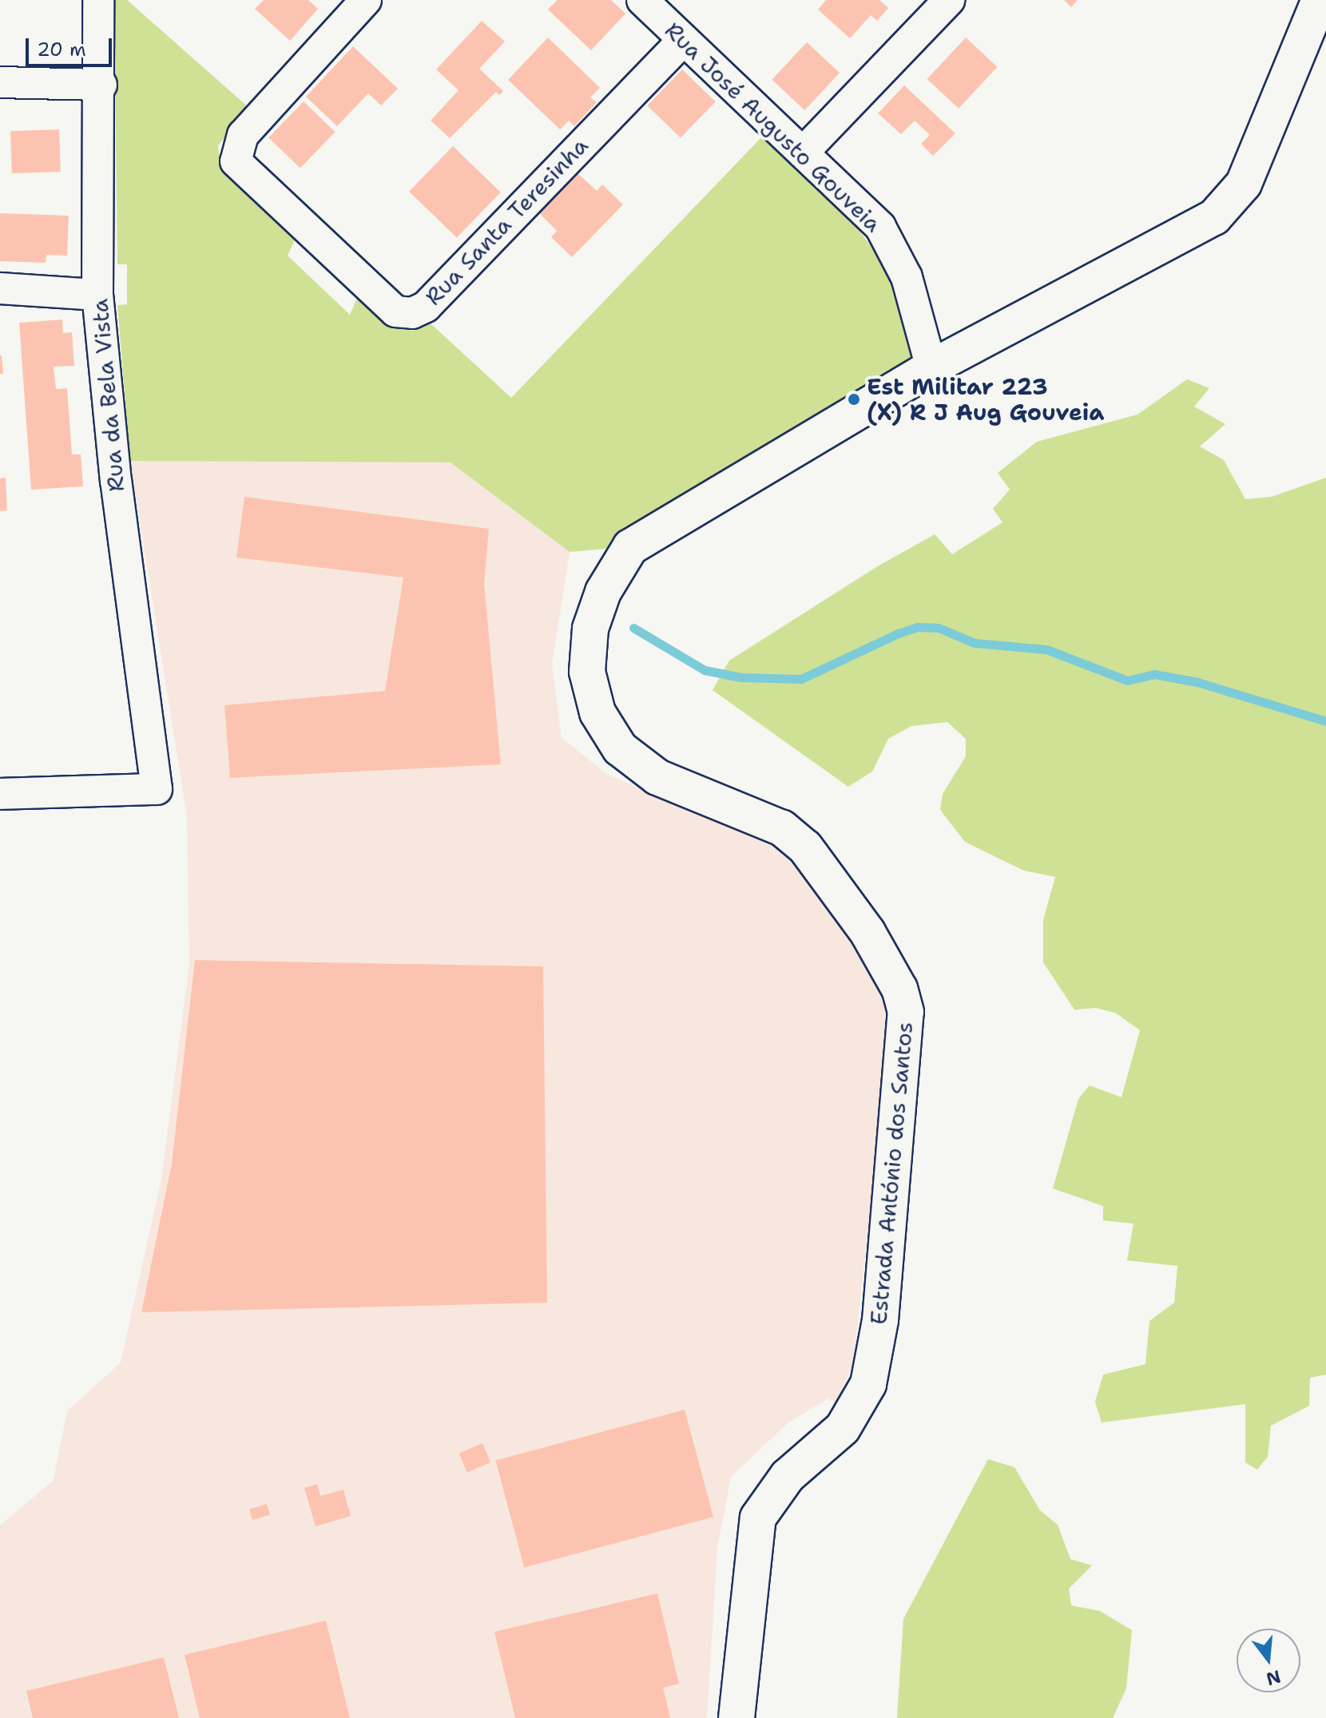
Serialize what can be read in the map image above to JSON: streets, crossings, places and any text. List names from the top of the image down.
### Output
{
  "streets": {
    "street": [
      "Rua José Augusto Gouveia",
      "Rua Santa Teresinha",
      "Rua da Bela Vista",
      "Estrada António dos Santos"
    ]
  },
  "crossings": [
    ["Rua José Augusto Gouveia", "Rua Santa Teresinha"],
    ["Rua José Augusto Gouveia", "Estrada António dos Santos"]
  ],
  "places": ["Est Militar 223 (X) R J Aug Gouveia"],
  "scale_bar": "20 m",
  "north": "bottom"
}
